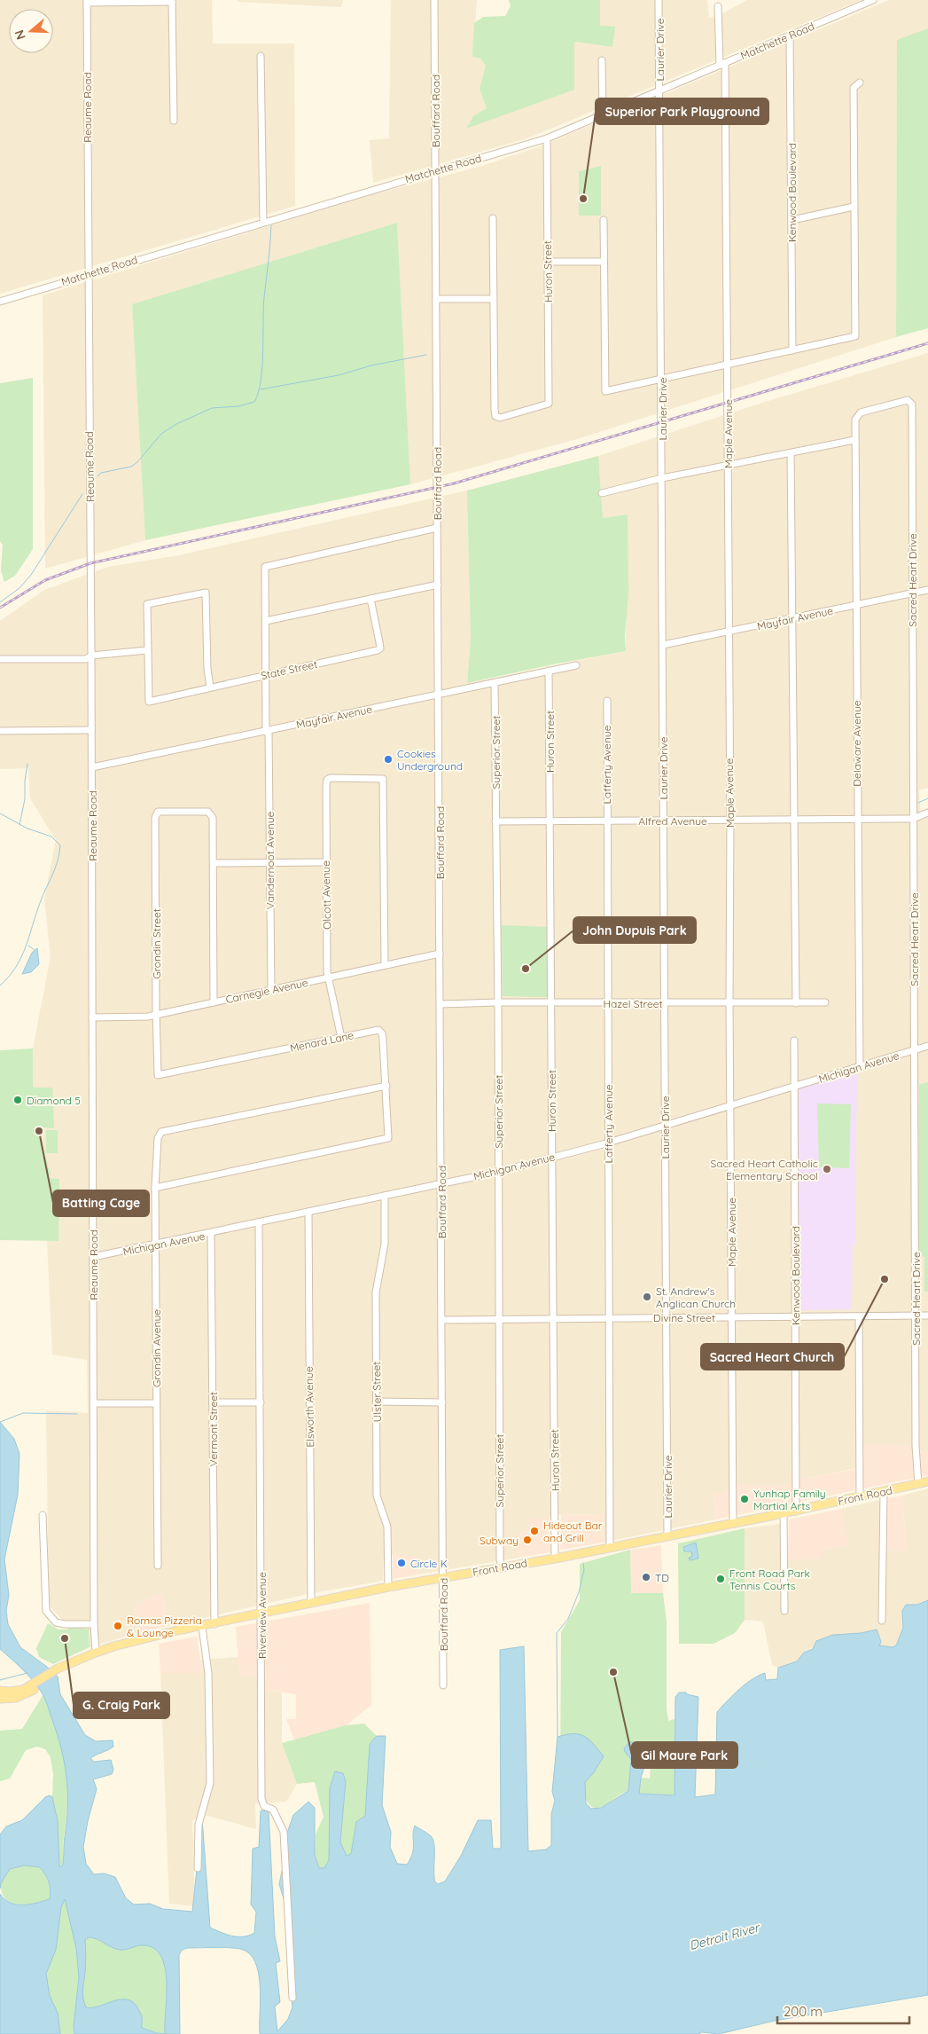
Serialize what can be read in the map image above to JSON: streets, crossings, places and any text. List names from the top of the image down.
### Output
{
  "streets": {
    "main road": ["Front Road"],
    "street": [
      "Matchette Road",
      "Laurier Drive",
      "Reaume Road",
      "Bouffard Road",
      "Kenwood Boulevard",
      "Huron Street",
      "Maple Avenue",
      "Sacred Heart Drive",
      "Mayfair Avenue",
      "State Street",
      "Delaware Avenue",
      "Superior Street",
      "Lafferty Avenue",
      "Alfred Avenue",
      "Vandernoot Avenue",
      "Olcott Avenue",
      "Grondin Street",
      "Carnegie Avenue",
      "Hazel Street",
      "Menard Lane",
      "Michigan Avenue",
      "Divine Street",
      "Grondin Avenue",
      "Ulster Street",
      "Elsworth Avenue",
      "Vermont Street",
      "Riverview Avenue"
    ]
  },
  "crossings": [
    ["Matchette Road", "Laurier Drive"],
    ["Matchette Road", "Reaume Road"],
    ["Matchette Road", "Bouffard Road"],
    ["Matchette Road", "Kenwood Boulevard"],
    ["Matchette Road", "Huron Street"],
    ["Matchette Road", "Maple Avenue"],
    ["Laurier Drive", "Mayfair Avenue"],
    ["Laurier Drive", "Alfred Avenue"],
    ["Laurier Drive", "Hazel Street"],
    ["Laurier Drive", "Michigan Avenue"],
    ["Laurier Drive", "Divine Street"],
    ["Laurier Drive", "Front Road"],
    ["Reaume Road", "Mayfair Avenue"],
    ["Reaume Road", "Carnegie Avenue"],
    ["Reaume Road", "Michigan Avenue"],
    ["Reaume Road", "Front Road"],
    ["Bouffard Road", "Mayfair Avenue"],
    ["Bouffard Road", "Vandernoot Avenue"],
    ["Bouffard Road", "Carnegie Avenue"],
    ["Bouffard Road", "Hazel Street"],
    ["Bouffard Road", "Michigan Avenue"],
    ["Bouffard Road", "Divine Street"],
    ["Bouffard Road", "Front Road"],
    ["Kenwood Boulevard", "Michigan Avenue"],
    ["Kenwood Boulevard", "Divine Street"],
    ["Kenwood Boulevard", "Front Road"],
    ["Huron Street", "Mayfair Avenue"],
    ["Huron Street", "Alfred Avenue"],
    ["Huron Street", "Hazel Street"],
    ["Huron Street", "Michigan Avenue"],
    ["Huron Street", "Divine Street"],
    ["Huron Street", "Front Road"],
    ["Maple Avenue", "Mayfair Avenue"],
    ["Maple Avenue", "Alfred Avenue"],
    ["Maple Avenue", "Hazel Street"],
    ["Maple Avenue", "Michigan Avenue"],
    ["Maple Avenue", "Divine Street"],
    ["Maple Avenue", "Front Road"],
    ["Sacred Heart Drive", "Mayfair Avenue"],
    ["Sacred Heart Drive", "Delaware Avenue"],
    ["Sacred Heart Drive", "Alfred Avenue"],
    ["Sacred Heart Drive", "Michigan Avenue"],
    ["Sacred Heart Drive", "Divine Street"],
    ["Sacred Heart Drive", "Front Road"],
    ["Mayfair Avenue", "Delaware Avenue"],
    ["Mayfair Avenue", "Superior Street"],
    ["Mayfair Avenue", "Vandernoot Avenue"],
    ["State Street", "Vandernoot Avenue"],
    ["Delaware Avenue", "Alfred Avenue"],
    ["Delaware Avenue", "Michigan Avenue"],
    ["Superior Street", "Alfred Avenue"],
    ["Superior Street", "Hazel Street"],
    ["Superior Street", "Michigan Avenue"],
    ["Superior Street", "Divine Street"],
    ["Superior Street", "Front Road"],
    ["Lafferty Avenue", "Alfred Avenue"],
    ["Lafferty Avenue", "Hazel Street"],
    ["Lafferty Avenue", "Michigan Avenue"],
    ["Lafferty Avenue", "Divine Street"],
    ["Lafferty Avenue", "Front Road"],
    ["Vandernoot Avenue", "Carnegie Avenue"],
    ["Olcott Avenue", "Carnegie Avenue"],
    ["Olcott Avenue", "Menard Lane"],
    ["Grondin Street", "Carnegie Avenue"],
    ["Grondin Street", "Menard Lane"],
    ["Menard Lane", "Grondin Avenue"],
    ["Michigan Avenue", "Grondin Avenue"],
    ["Michigan Avenue", "Ulster Street"],
    ["Michigan Avenue", "Elsworth Avenue"],
    ["Michigan Avenue", "Vermont Street"],
    ["Michigan Avenue", "Riverview Avenue"],
    ["Ulster Street", "Front Road"],
    ["Elsworth Avenue", "Front Road"],
    ["Vermont Street", "Front Road"],
    ["Front Road", "Riverview Avenue"]
  ],
  "water": ["Detroit River"],
  "places": [
    "Superior Park Playground",
    "Cookies Underground",
    "John Dupuis Park",
    "Diamond 5",
    "Batting Cage",
    "Sacred Heart Catholic Elementary School",
    "Sacred Heart Church",
    "St. Andrew's Anglican Church",
    "Yunhap Family Martial Arts",
    "Hideout Bar and Grill",
    "Subway",
    "Circle K",
    "TD",
    "Front Road Park Tennis Courts",
    "Romas Pizzeria & Lounge",
    "G. Craig Park",
    "Gil Maure Park"
  ],
  "scale_bar": "200 m",
  "north": "left"
}
